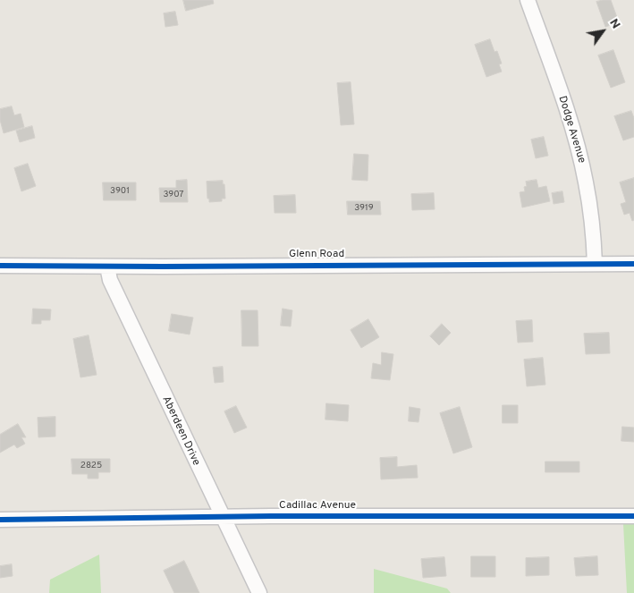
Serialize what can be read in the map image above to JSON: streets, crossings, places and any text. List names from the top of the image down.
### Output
{
  "streets": {
    "street": [
      "Dodge Avenue",
      "Glenn Road",
      "Aberdeen Drive",
      "Cadillac Avenue"
    ]
  },
  "crossings": [
    ["Dodge Avenue", "Glenn Road"],
    ["Glenn Road", "Aberdeen Drive"],
    ["Aberdeen Drive", "Cadillac Avenue"]
  ],
  "house_numbers": [
    "3901",
    "3907",
    "3919",
    "2825"
  ],
  "north": "top right"
}
